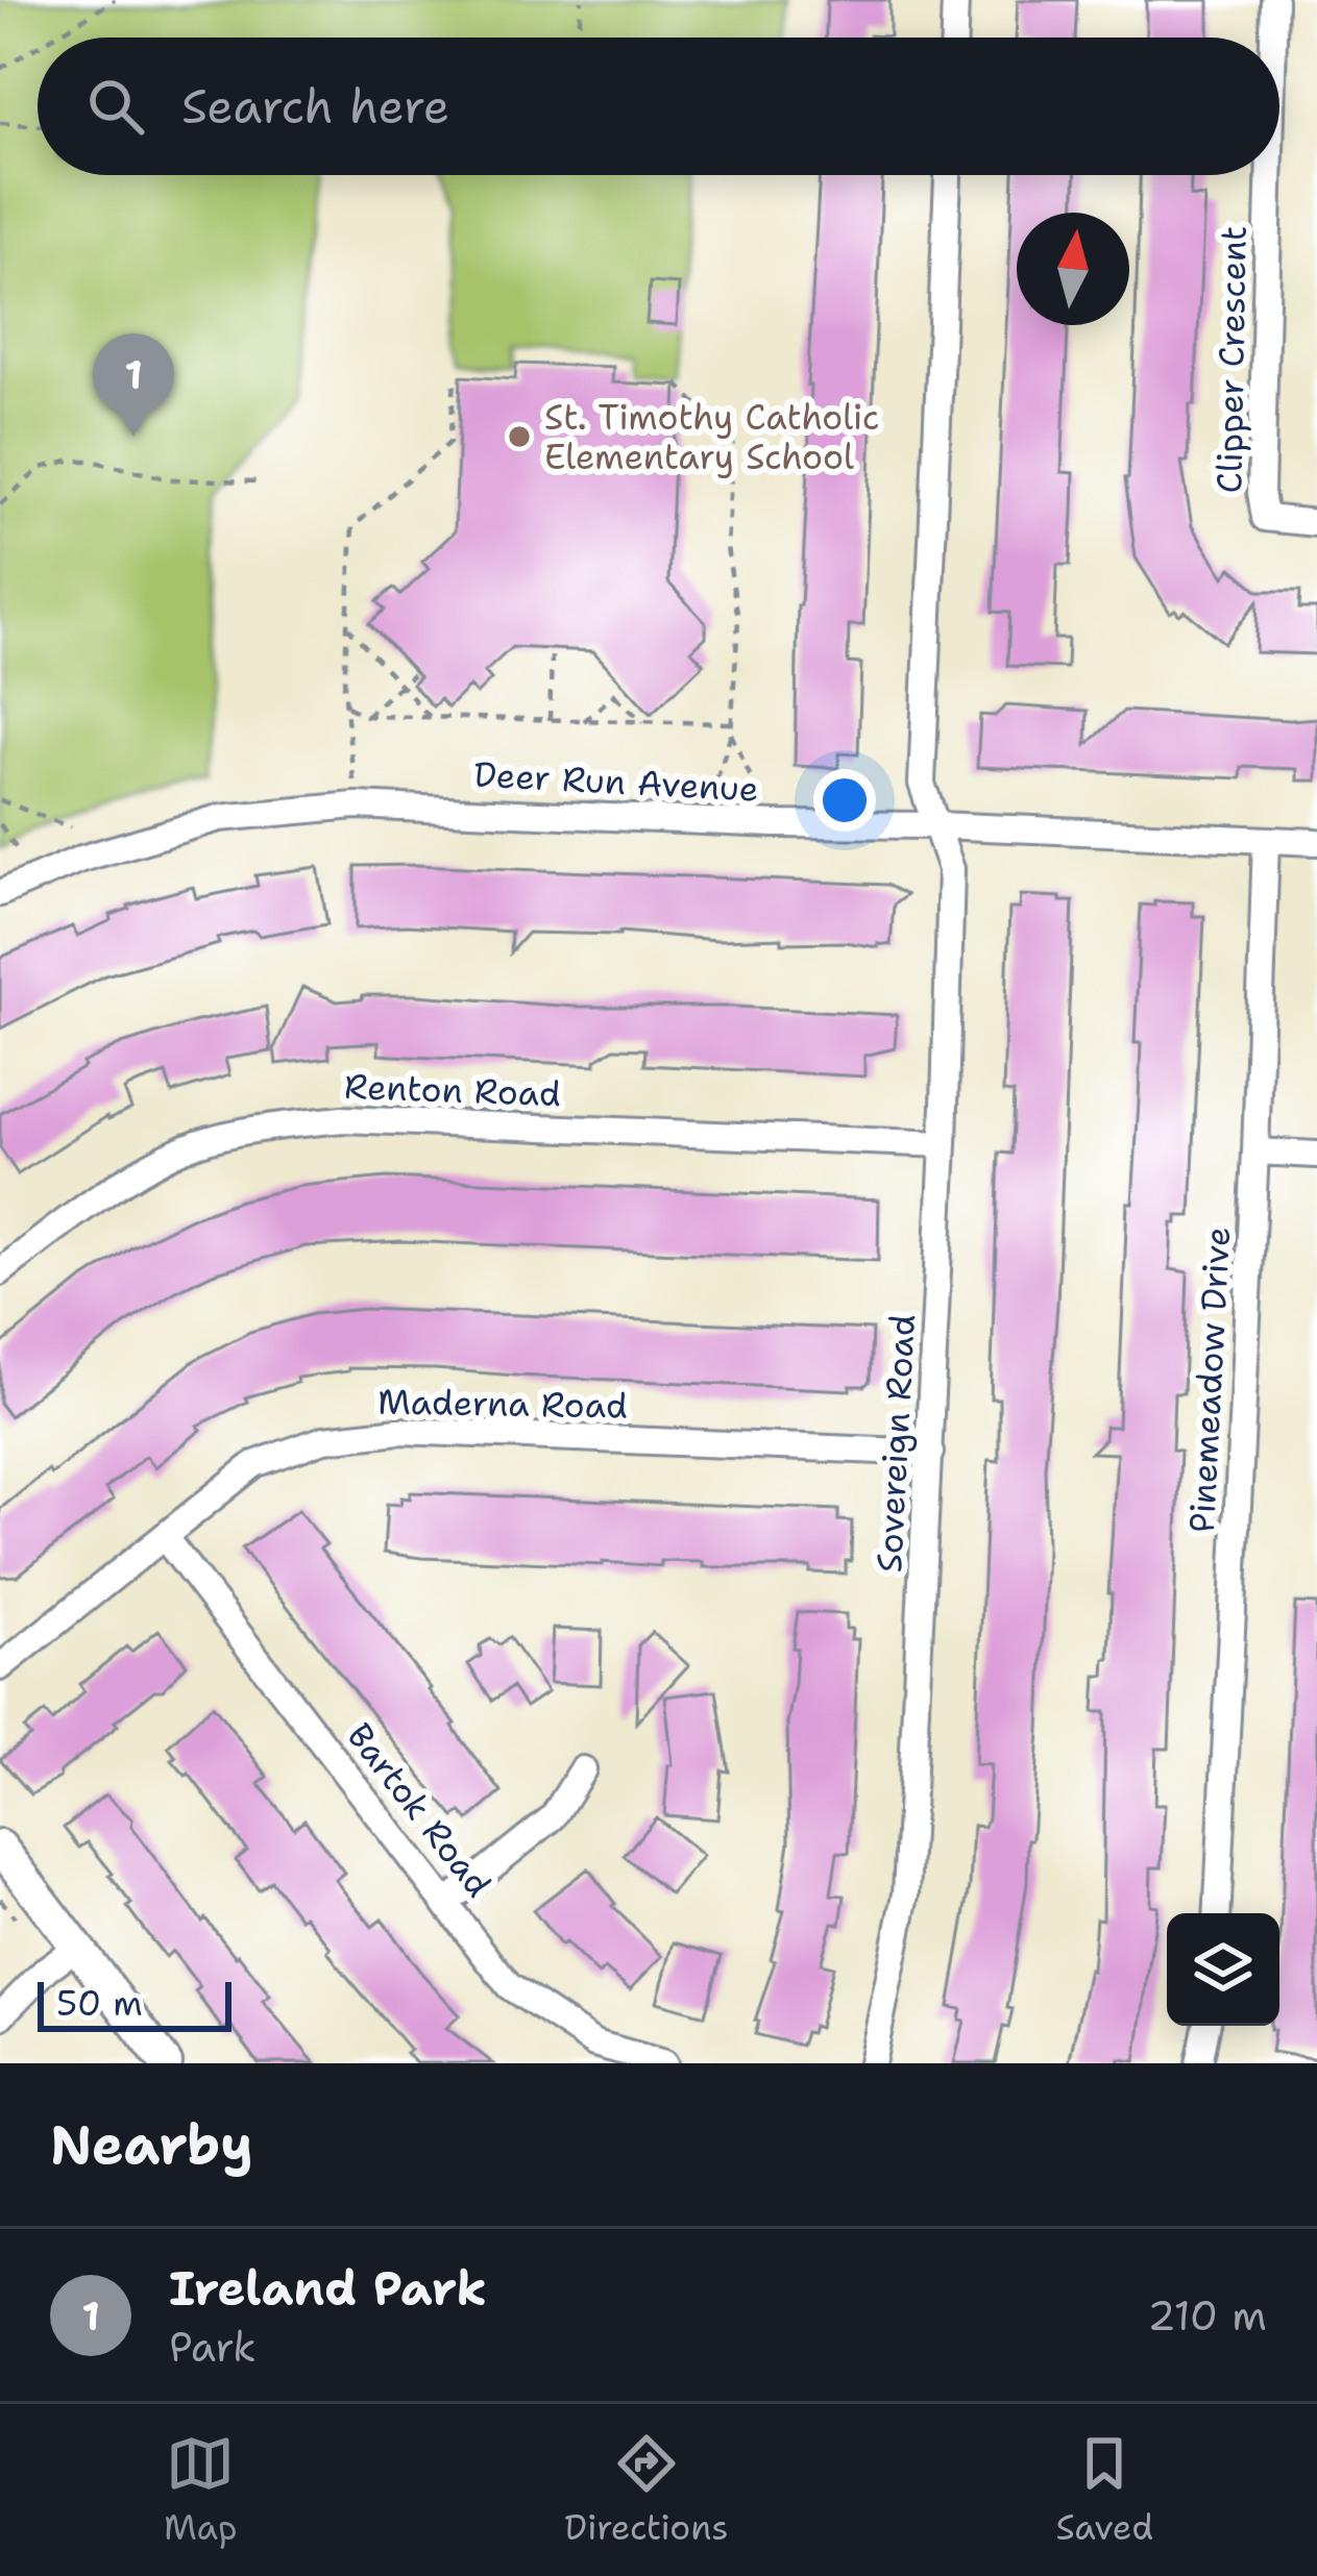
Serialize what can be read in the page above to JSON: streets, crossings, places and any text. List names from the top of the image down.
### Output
{
  "streets": {
    "street": [
      "Clipper Crescent",
      "Deer Run Avenue",
      "Renton Road",
      "Pinemeadow Drive",
      "Maderna Road",
      "Sovereign Road",
      "Bartok Road"
    ]
  },
  "crossings": [
    ["Deer Run Avenue", "Pinemeadow Drive"],
    ["Deer Run Avenue", "Sovereign Road"],
    ["Renton Road", "Sovereign Road"],
    ["Maderna Road", "Sovereign Road"],
    ["Maderna Road", "Bartok Road"]
  ],
  "places": ["St. Timothy Catholic Elementary School"],
  "scale_bar": "50 m",
  "north": "top",
  "page": {
    "search": "Search here",
    "pins": "1",
    "scale": "50 m",
    "heading": "Nearby",
    "list": [
      {
        "mark": "1",
        "name": "Ireland Park",
        "note": "Park",
        "value": "210 m"
      }
    ],
    "nav": ["Map", "Directions", "Saved"]
  }
}
